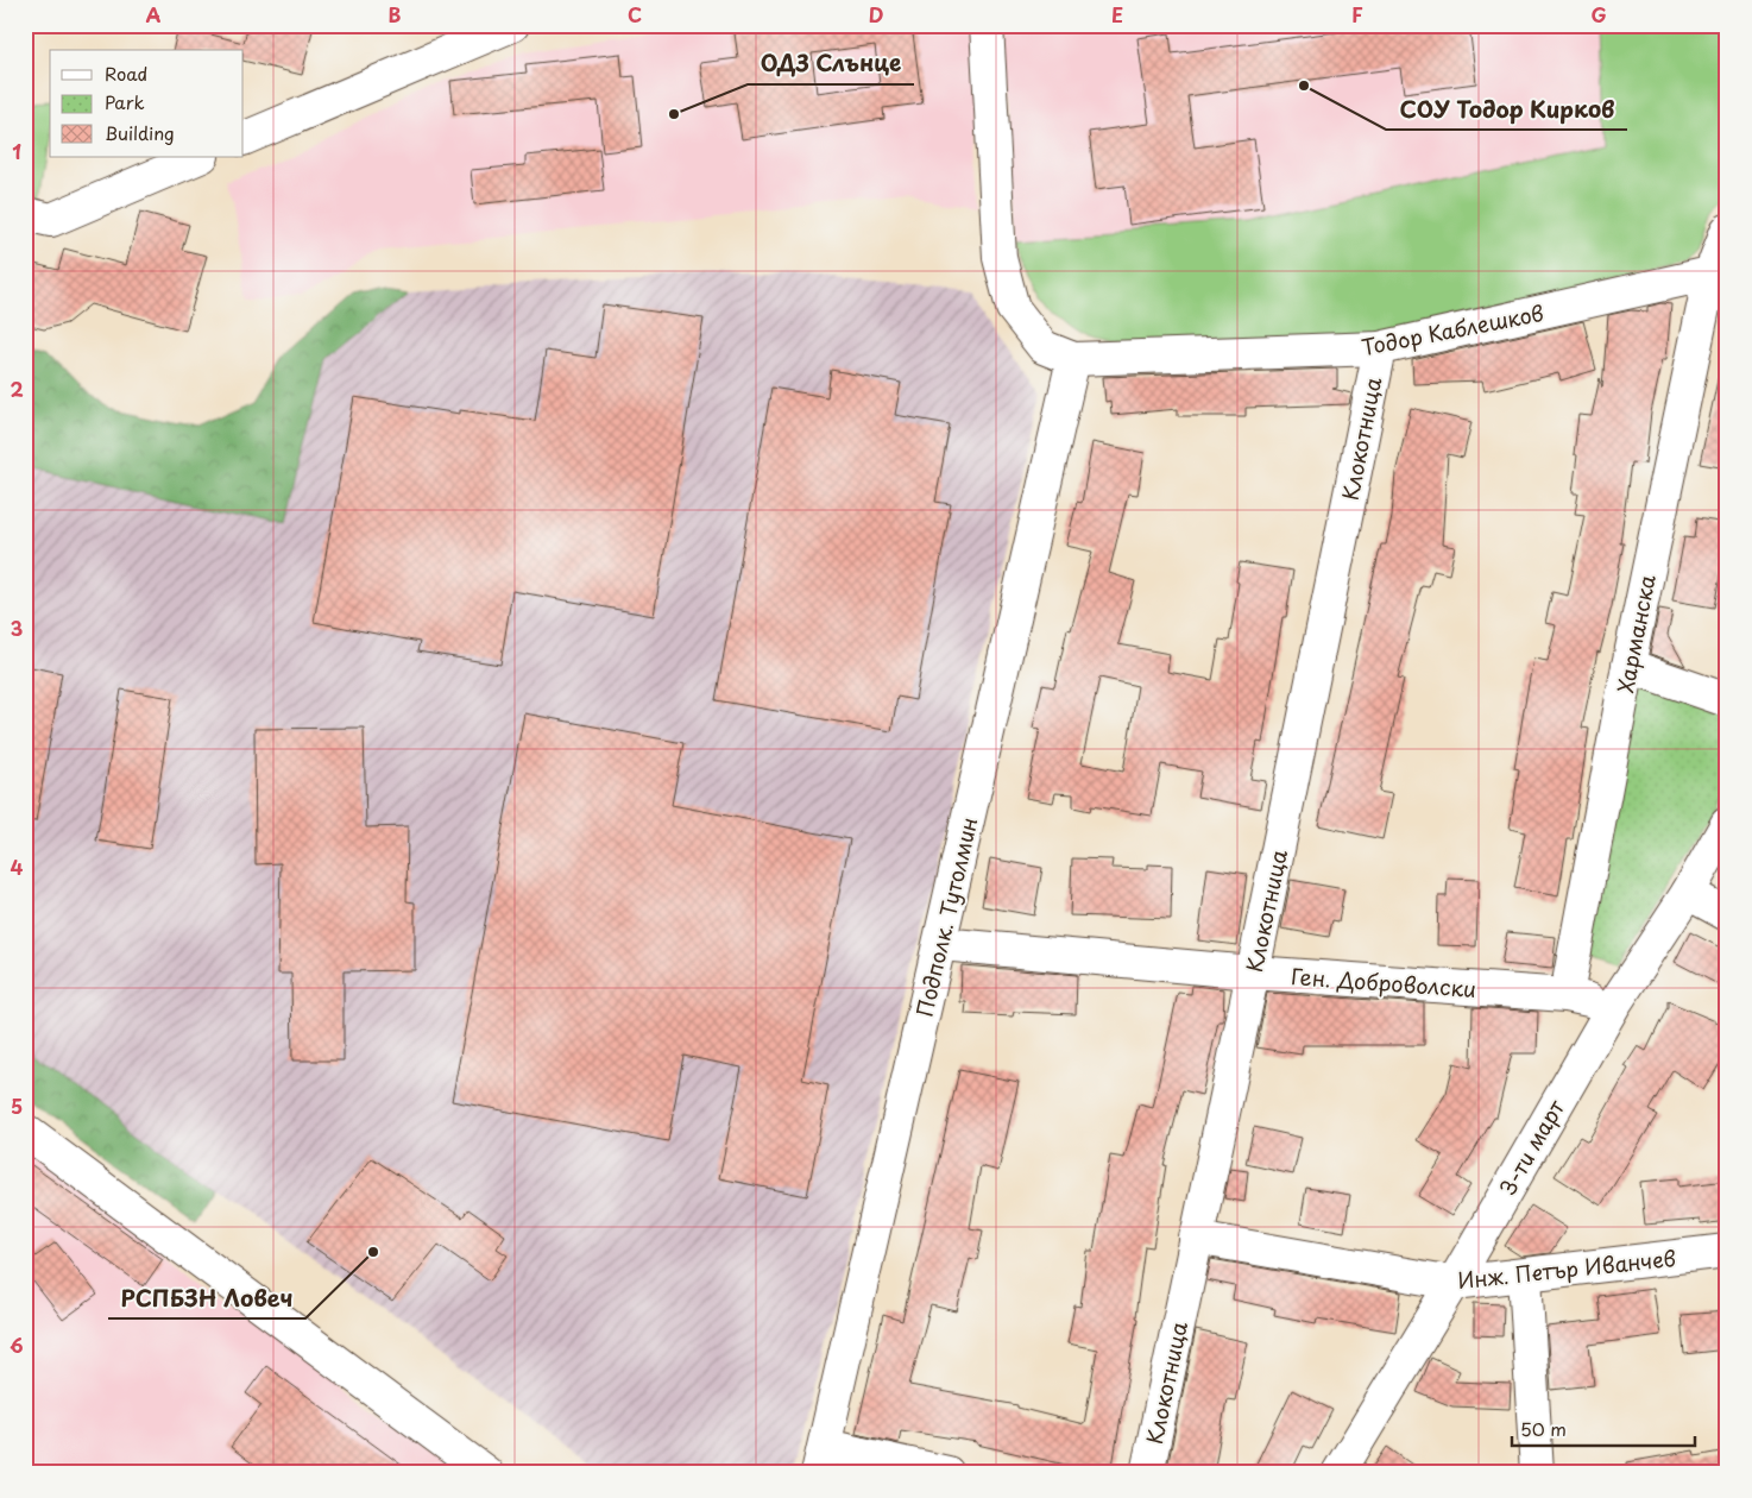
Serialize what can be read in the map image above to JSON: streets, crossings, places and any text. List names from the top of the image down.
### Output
{
  "streets": {
    "street": [
      "Тодор Каблешков",
      "Клокотница",
      "Харманска",
      "Подполк. Тутолмин",
      "Ген. Доброволски",
      "3-ти март",
      "Инж. Петър Иванчев"
    ]
  },
  "crossings": [
    ["Тодор Каблешков", "Клокотница"],
    ["Тодор Каблешков", "Харманска"],
    ["Тодор Каблешков", "Подполк. Тутолмин"],
    ["Клокотница", "Ген. Доброволски"],
    ["Клокотница", "Инж. Петър Иванчев"],
    ["Харманска", "Ген. Доброволски"],
    ["Подполк. Тутолмин", "Ген. Доброволски"],
    ["Ген. Доброволски", "3-ти март"],
    ["3-ти март", "Инж. Петър Иванчев"]
  ],
  "places": ["СОУ Тодор Кирков", "ОДЗ Слънце", "РСПБЗН Ловеч"],
  "legend": ["Road", "Park", "Building"],
  "scale_bar": "50 m",
  "grid": {
    "columns": [
      "A",
      "B",
      "C",
      "D",
      "E",
      "F",
      "G"
    ],
    "rows": [
      "1",
      "2",
      "3",
      "4",
      "5",
      "6"
    ]
  }
}
